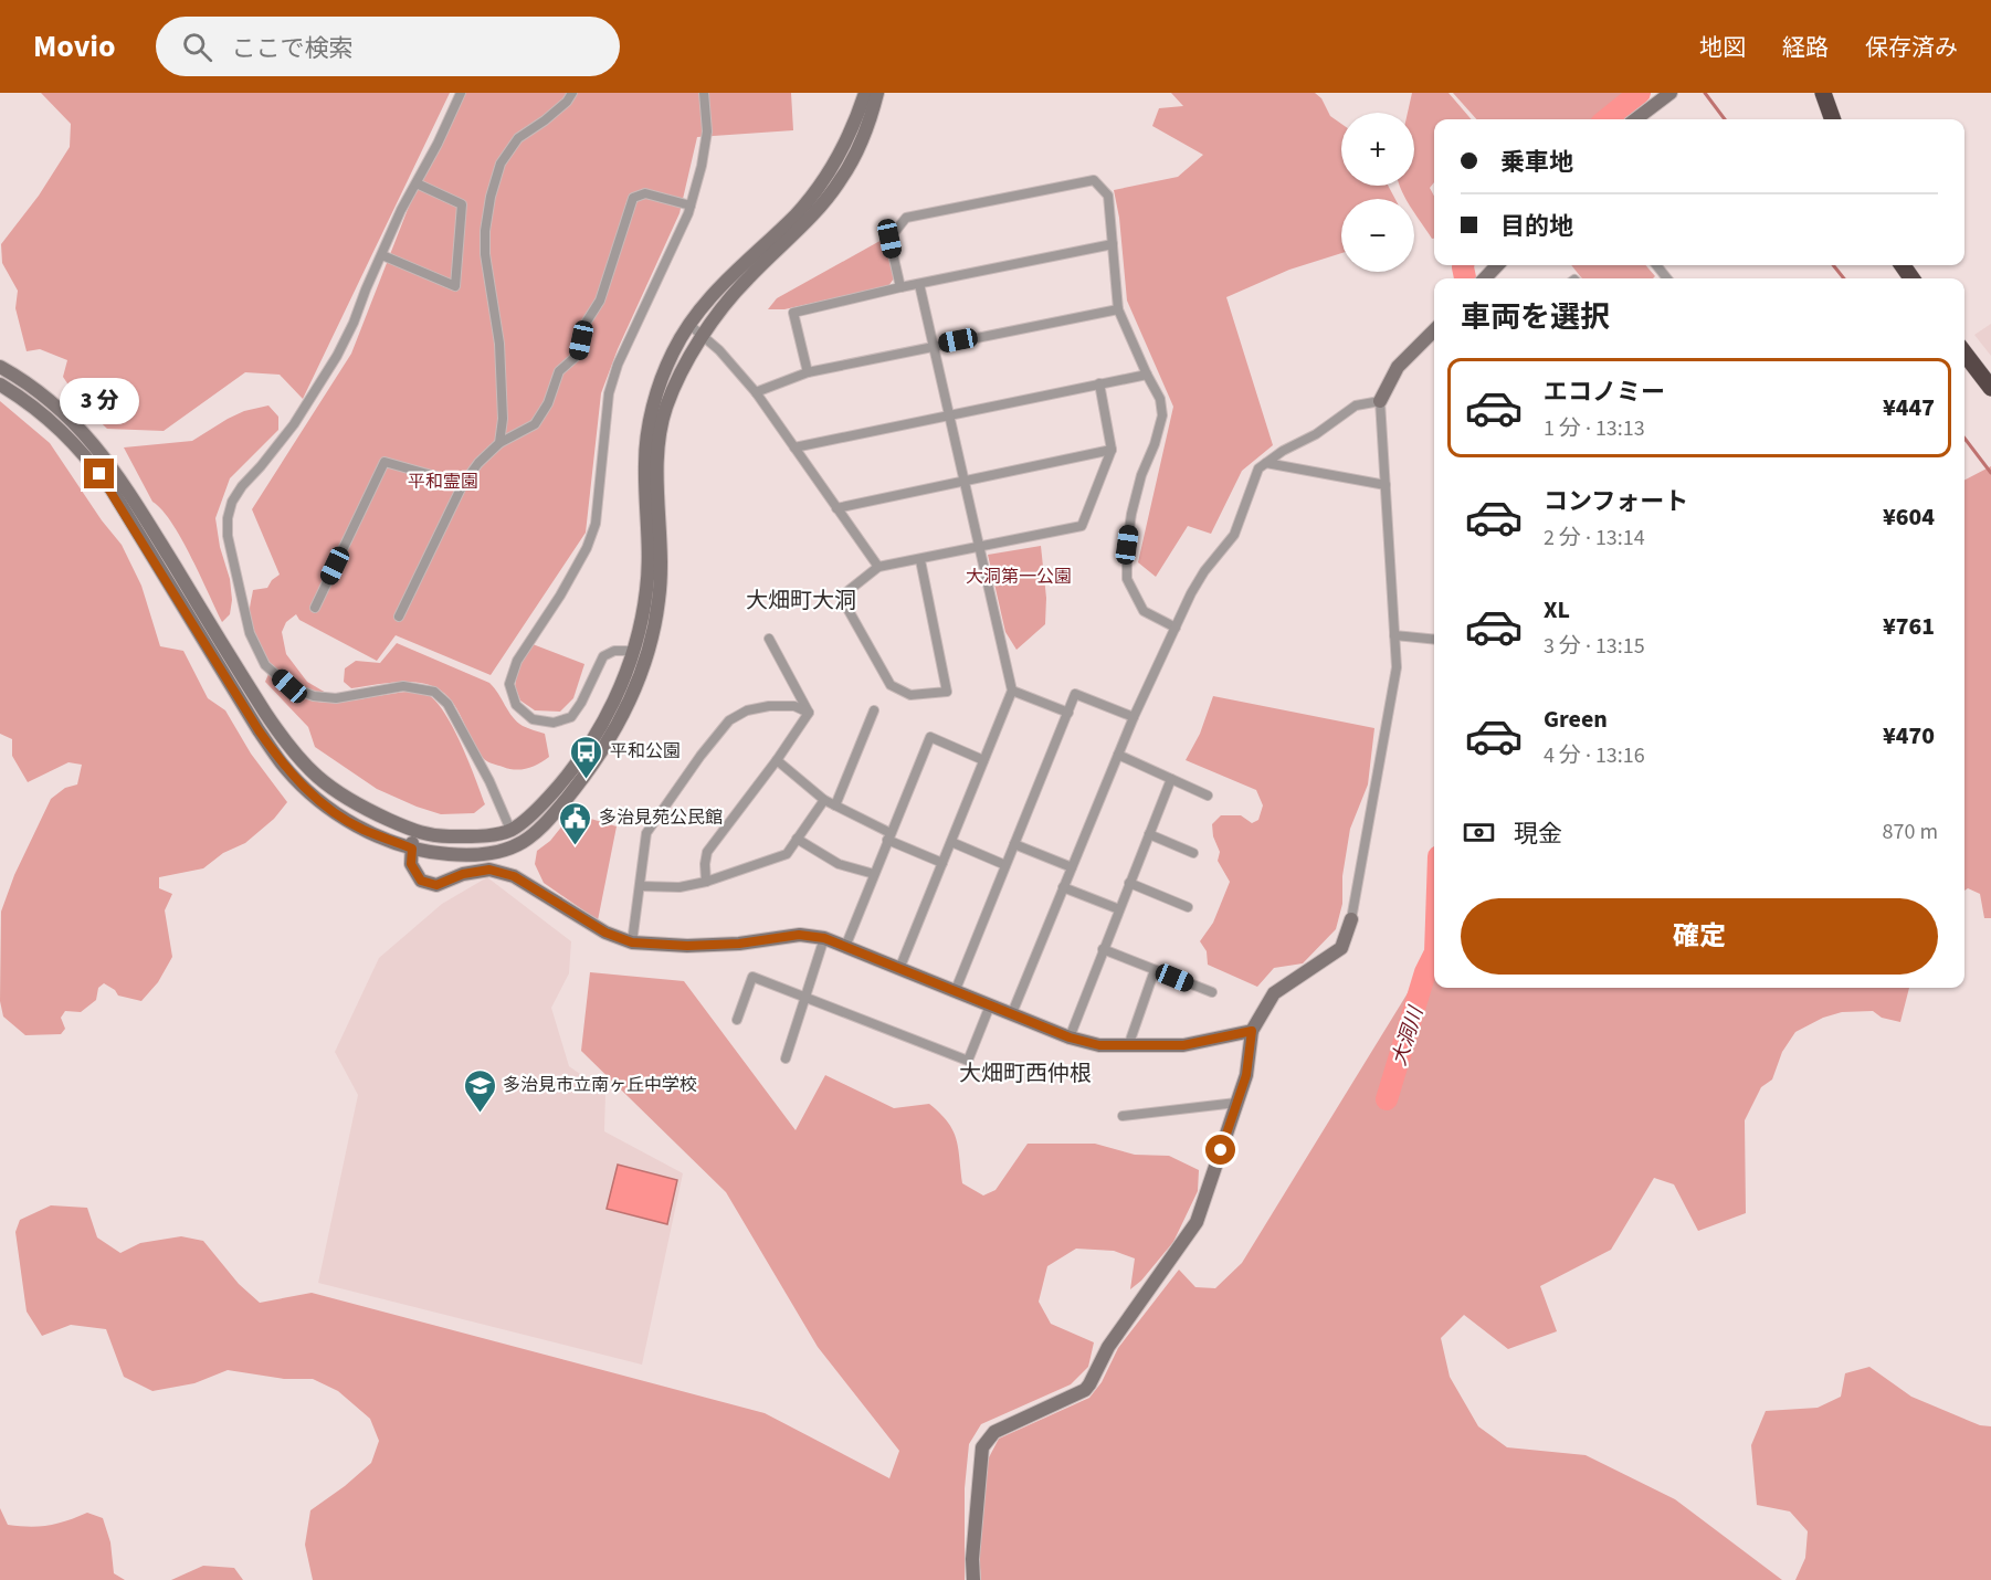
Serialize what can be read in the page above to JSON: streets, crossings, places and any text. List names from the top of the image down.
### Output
{
  "districts": ["大畑町大洞", "大畑町西仲根"],
  "water": ["大洞川"],
  "parks": ["平和霊園", "大洞第一公園"],
  "places": {
    "bus stop": ["平和公園"],
    "public building": ["多治見苑公民館"],
    "school or university": ["多治見市立南ヶ丘中学校"]
  },
  "page": {
    "header": "Movio",
    "search": "ここで検索",
    "nav": ["地図", "経路", "保存済み"],
    "map_buttons": ["+", "−"],
    "banner": ["乗車地", "目的地"],
    "heading": "車両を選択",
    "list": [
      {
        "name": "エコノミー",
        "note": "1 分 · 13:13",
        "value": "¥447"
      },
      {
        "name": "コンフォート",
        "note": "2 分 · 13:14",
        "value": "¥604"
      },
      {
        "name": "XL",
        "note": "3 分 · 13:15",
        "value": "¥761"
      },
      {
        "name": "Green",
        "note": "4 分 · 13:16",
        "value": "¥470"
      }
    ],
    "bubble": "3 分",
    "pay": ["現金", "870 m"],
    "buttons": "確定"
  }
}
